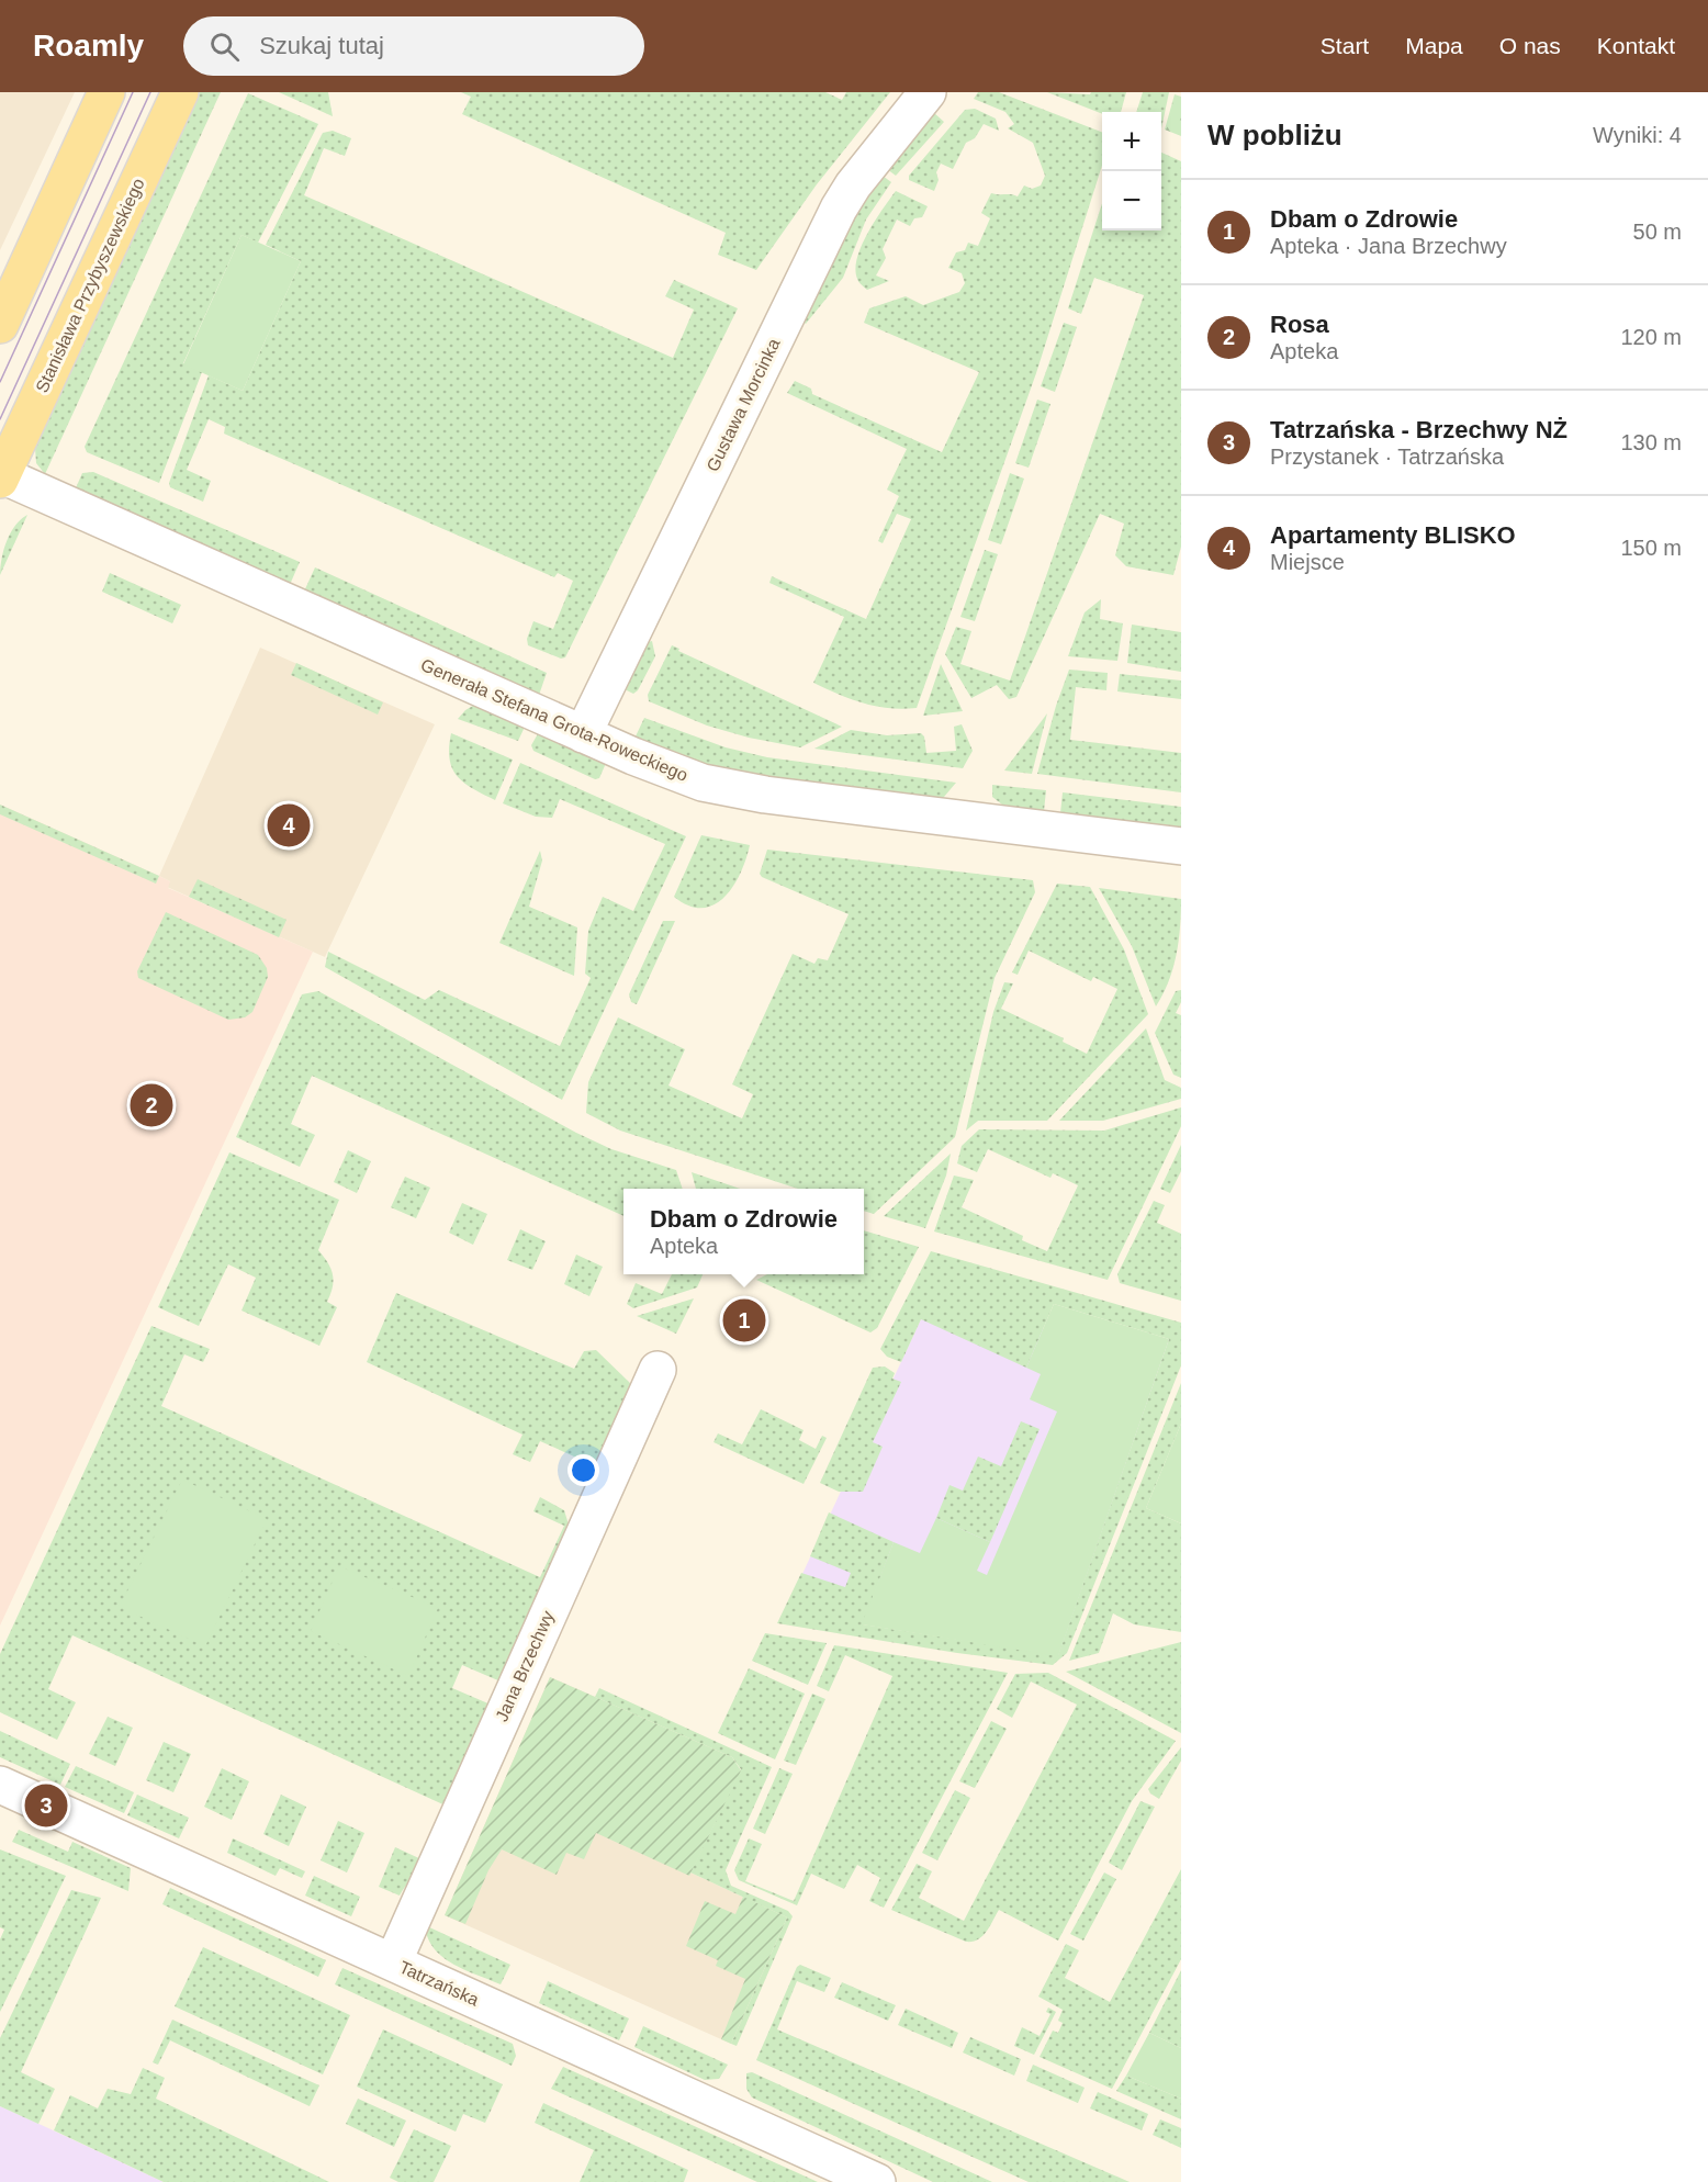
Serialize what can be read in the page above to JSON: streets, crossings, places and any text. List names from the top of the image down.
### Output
{
  "streets": {
    "main road": ["Stanisława Przybyszewskiego"],
    "street": [
      "Gustawa Morcinka",
      "Generała Stefana Grota-Roweckiego",
      "Jana Brzechwy",
      "Tatrzańska"
    ]
  },
  "crossings": [
    ["Stanisława Przybyszewskiego", "Generała Stefana Grota-Roweckiego"],
    ["Gustawa Morcinka", "Generała Stefana Grota-Roweckiego"],
    ["Jana Brzechwy", "Tatrzańska"]
  ],
  "page": {
    "header": "Roamly",
    "search": "Szukaj tutaj",
    "nav": [
      "Start",
      "Mapa",
      "O nas",
      "Kontakt"
    ],
    "heading": ["W pobliżu", "Wyniki: 4"],
    "map_buttons": ["+", "−"],
    "list": [
      {
        "mark": "1",
        "name": "Dbam o Zdrowie",
        "note": "Apteka · Jana Brzechwy",
        "value": "50 m"
      },
      {
        "mark": "2",
        "name": "Rosa",
        "note": "Apteka",
        "value": "120 m"
      },
      {
        "mark": "3",
        "name": "Tatrzańska - Brzechwy NŻ",
        "note": "Przystanek · Tatrzańska",
        "value": "130 m"
      },
      {
        "mark": "4",
        "name": "Apartamenty BLISKO",
        "note": "Miejsce",
        "value": "150 m"
      }
    ],
    "pins": [
      "4",
      "2",
      "1",
      "3"
    ],
    "popup": ["Dbam o Zdrowie", "Apteka"]
  }
}
